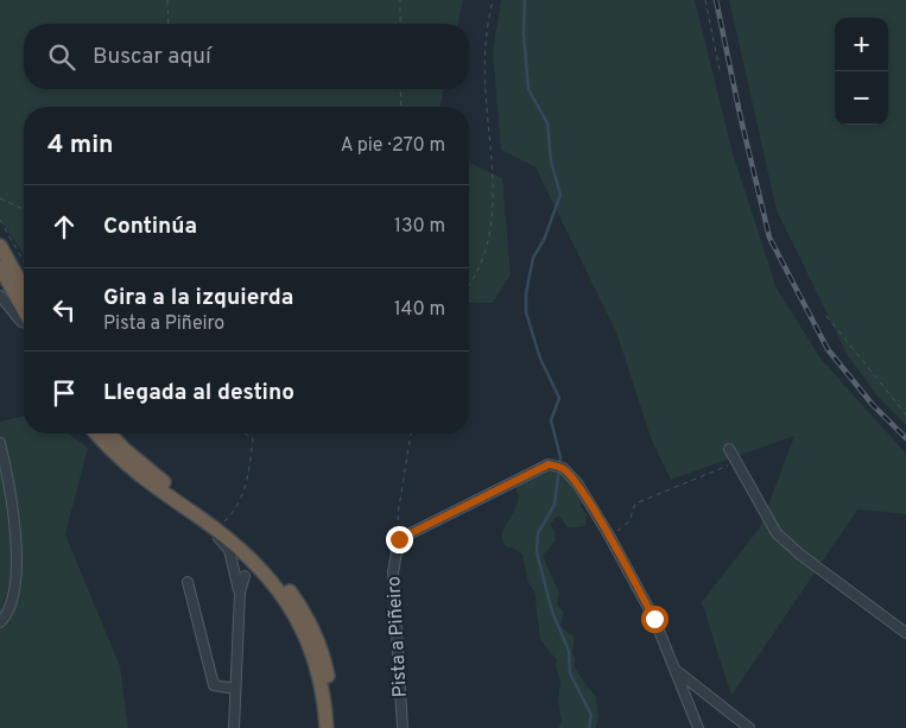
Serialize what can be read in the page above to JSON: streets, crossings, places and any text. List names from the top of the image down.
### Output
{
  "streets": {
    "street": ["Pista a Piñeiro"]
  },
  "page": {
    "map_buttons": ["+", "−"],
    "search": "Buscar aquí",
    "heading": ["4 min", "A pie · 270 m"],
    "list": [
      ["Continúa", "130 m"],
      ["Gira a la izquierda", "Pista a Piñeiro", "140 m"],
      "Llegada al destino"
    ]
  }
}
